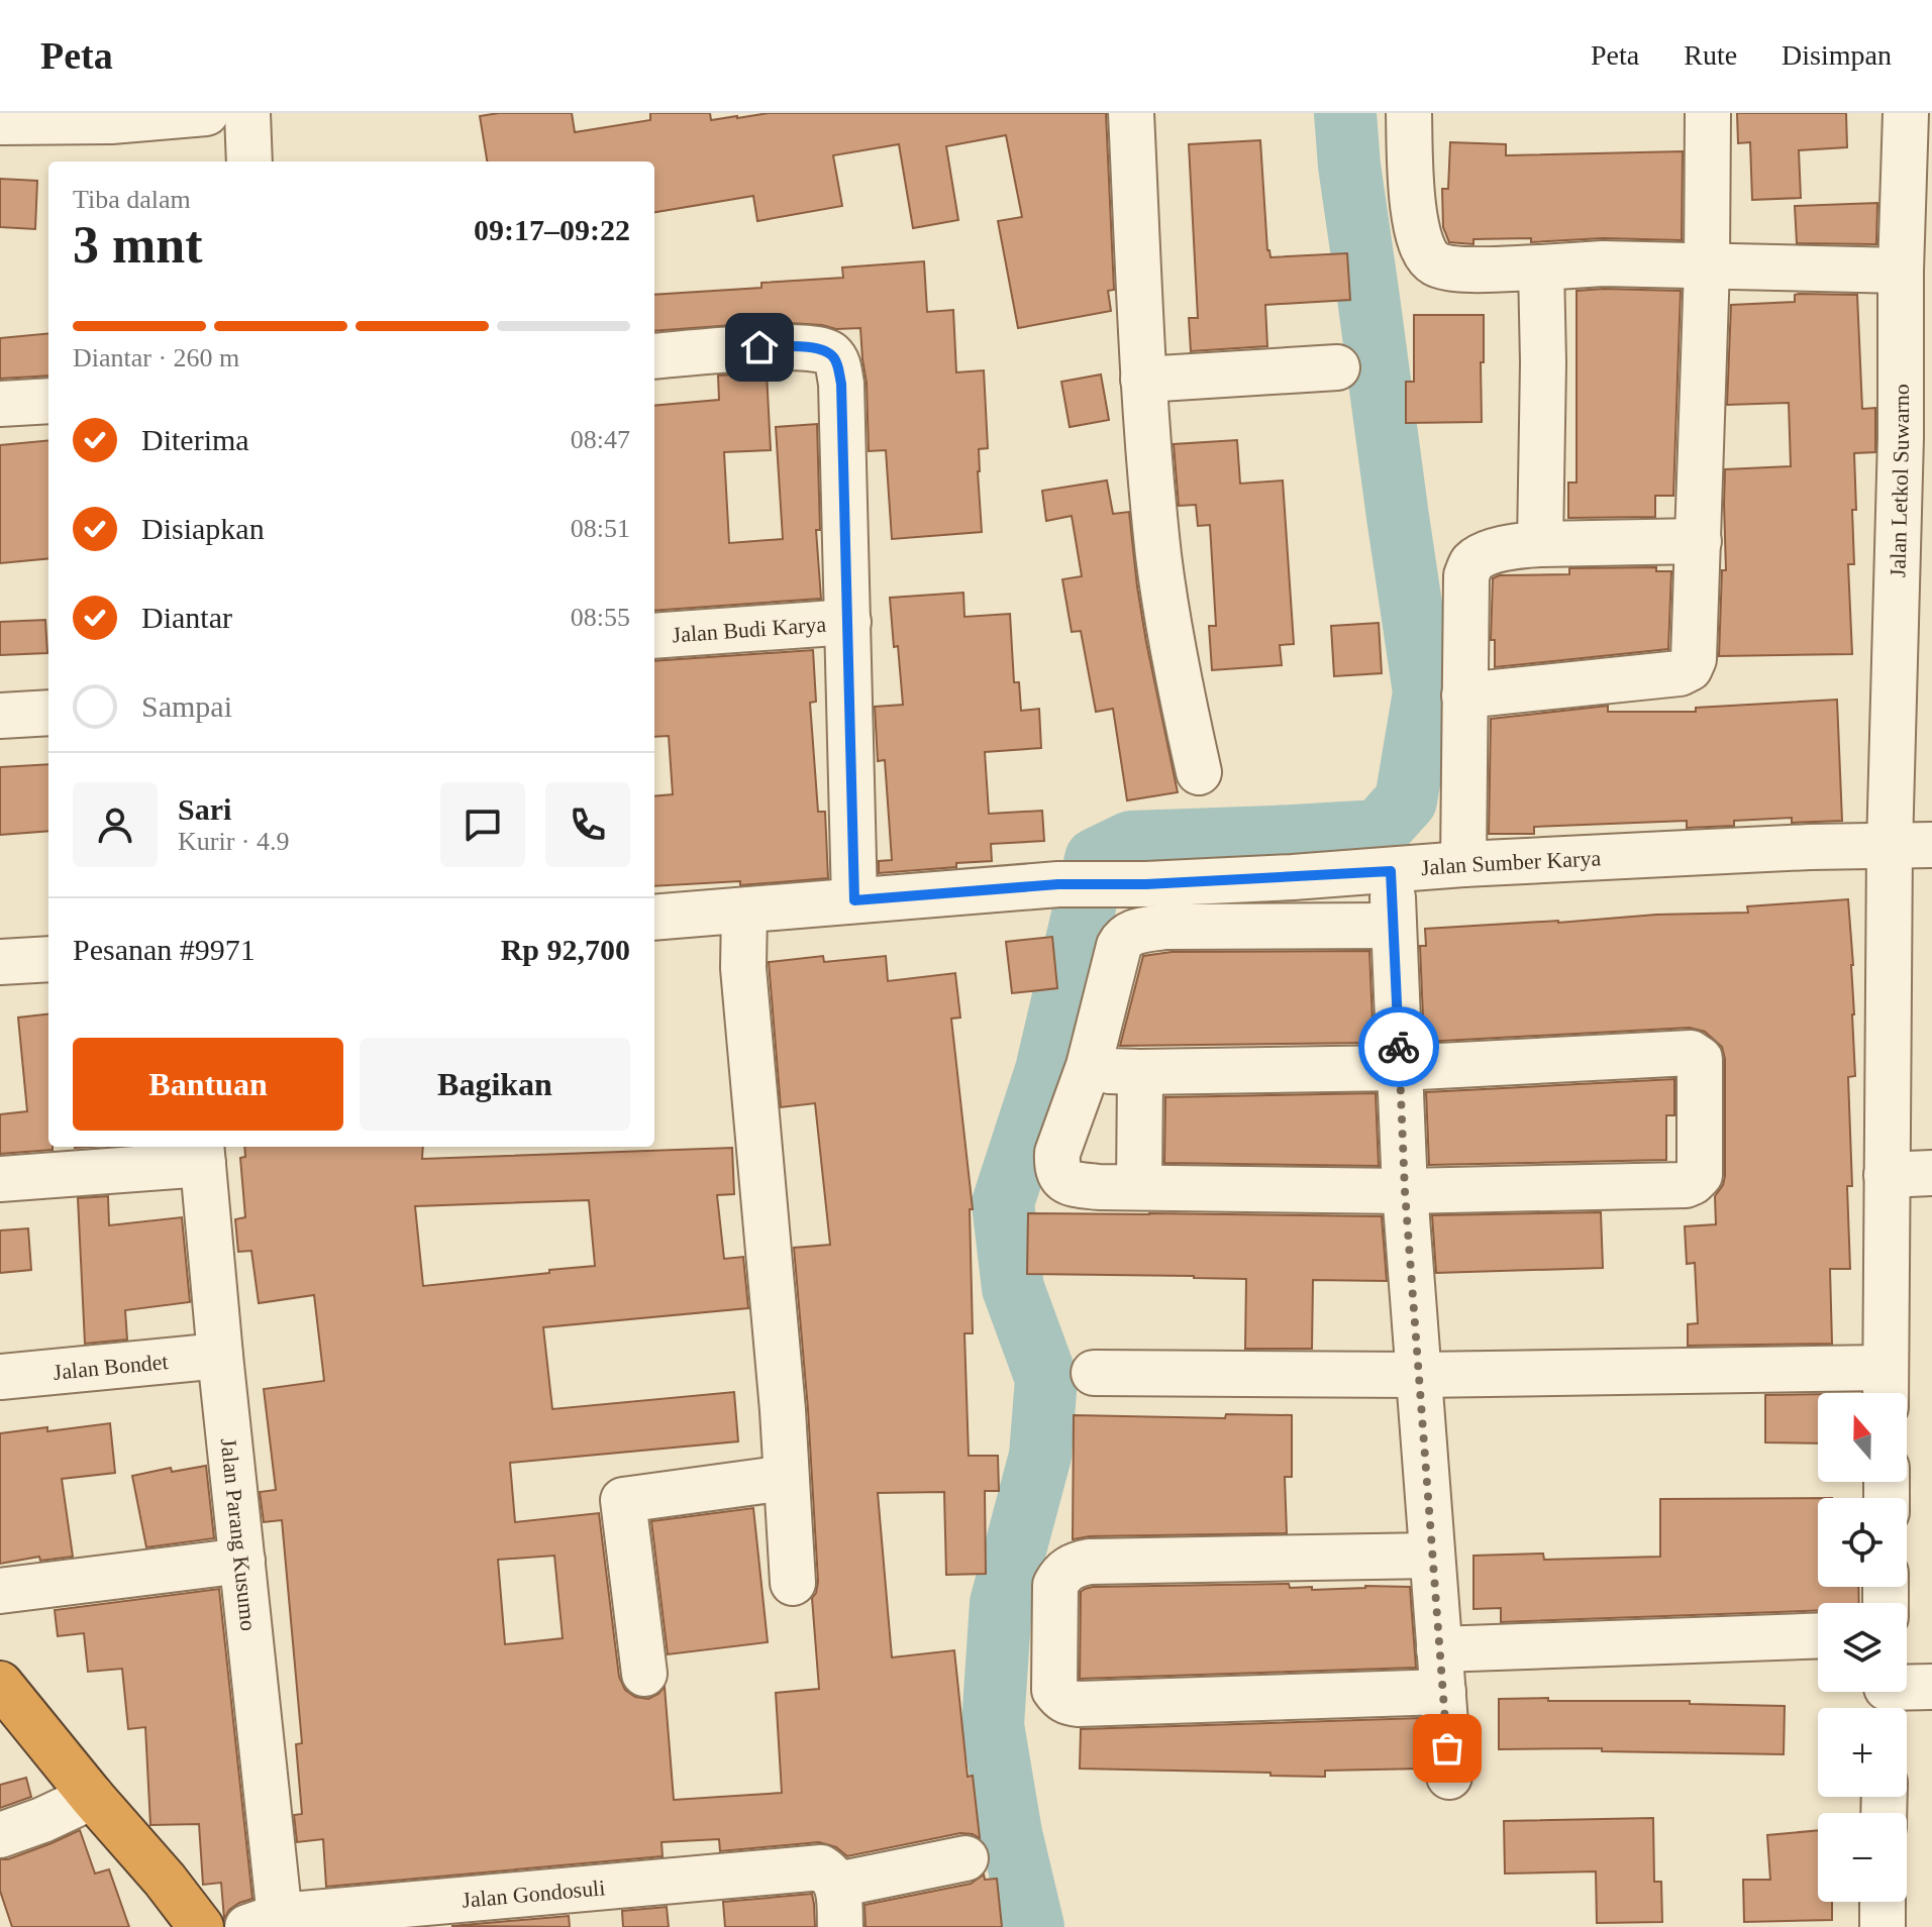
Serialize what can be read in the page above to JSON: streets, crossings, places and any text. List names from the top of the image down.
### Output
{
  "streets": {
    "street": [
      "Jalan Letkol Suwarno",
      "Jalan Budi Karya",
      "Jalan Sumber Karya",
      "Jalan Bondet",
      "Jalan Parang Kusumo",
      "Jalan Gondosuli"
    ]
  },
  "crossings": [
    ["Jalan Letkol Suwarno", "Jalan Sumber Karya"],
    ["Jalan Bondet", "Jalan Parang Kusumo"],
    ["Jalan Parang Kusumo", "Jalan Gondosuli"]
  ],
  "north": "top",
  "page": {
    "header": "Peta",
    "nav": ["Peta", "Rute", "Disimpan"],
    "heading": ["3 mnt", "Tiba dalam", "09:17–09:22"],
    "panel": [
      "Sari",
      "Kurir · 4.9",
      "Pesanan #9971",
      "Rp 92,700"
    ],
    "bar": "Diantar · 260 m",
    "list": [
      ["Diterima", "08:47"],
      ["Disiapkan", "08:51"],
      ["Diantar", "08:55"],
      "Sampai"
    ],
    "buttons": ["Bantuan", "Bagikan"],
    "map_buttons": ["+", "−"]
  }
}
